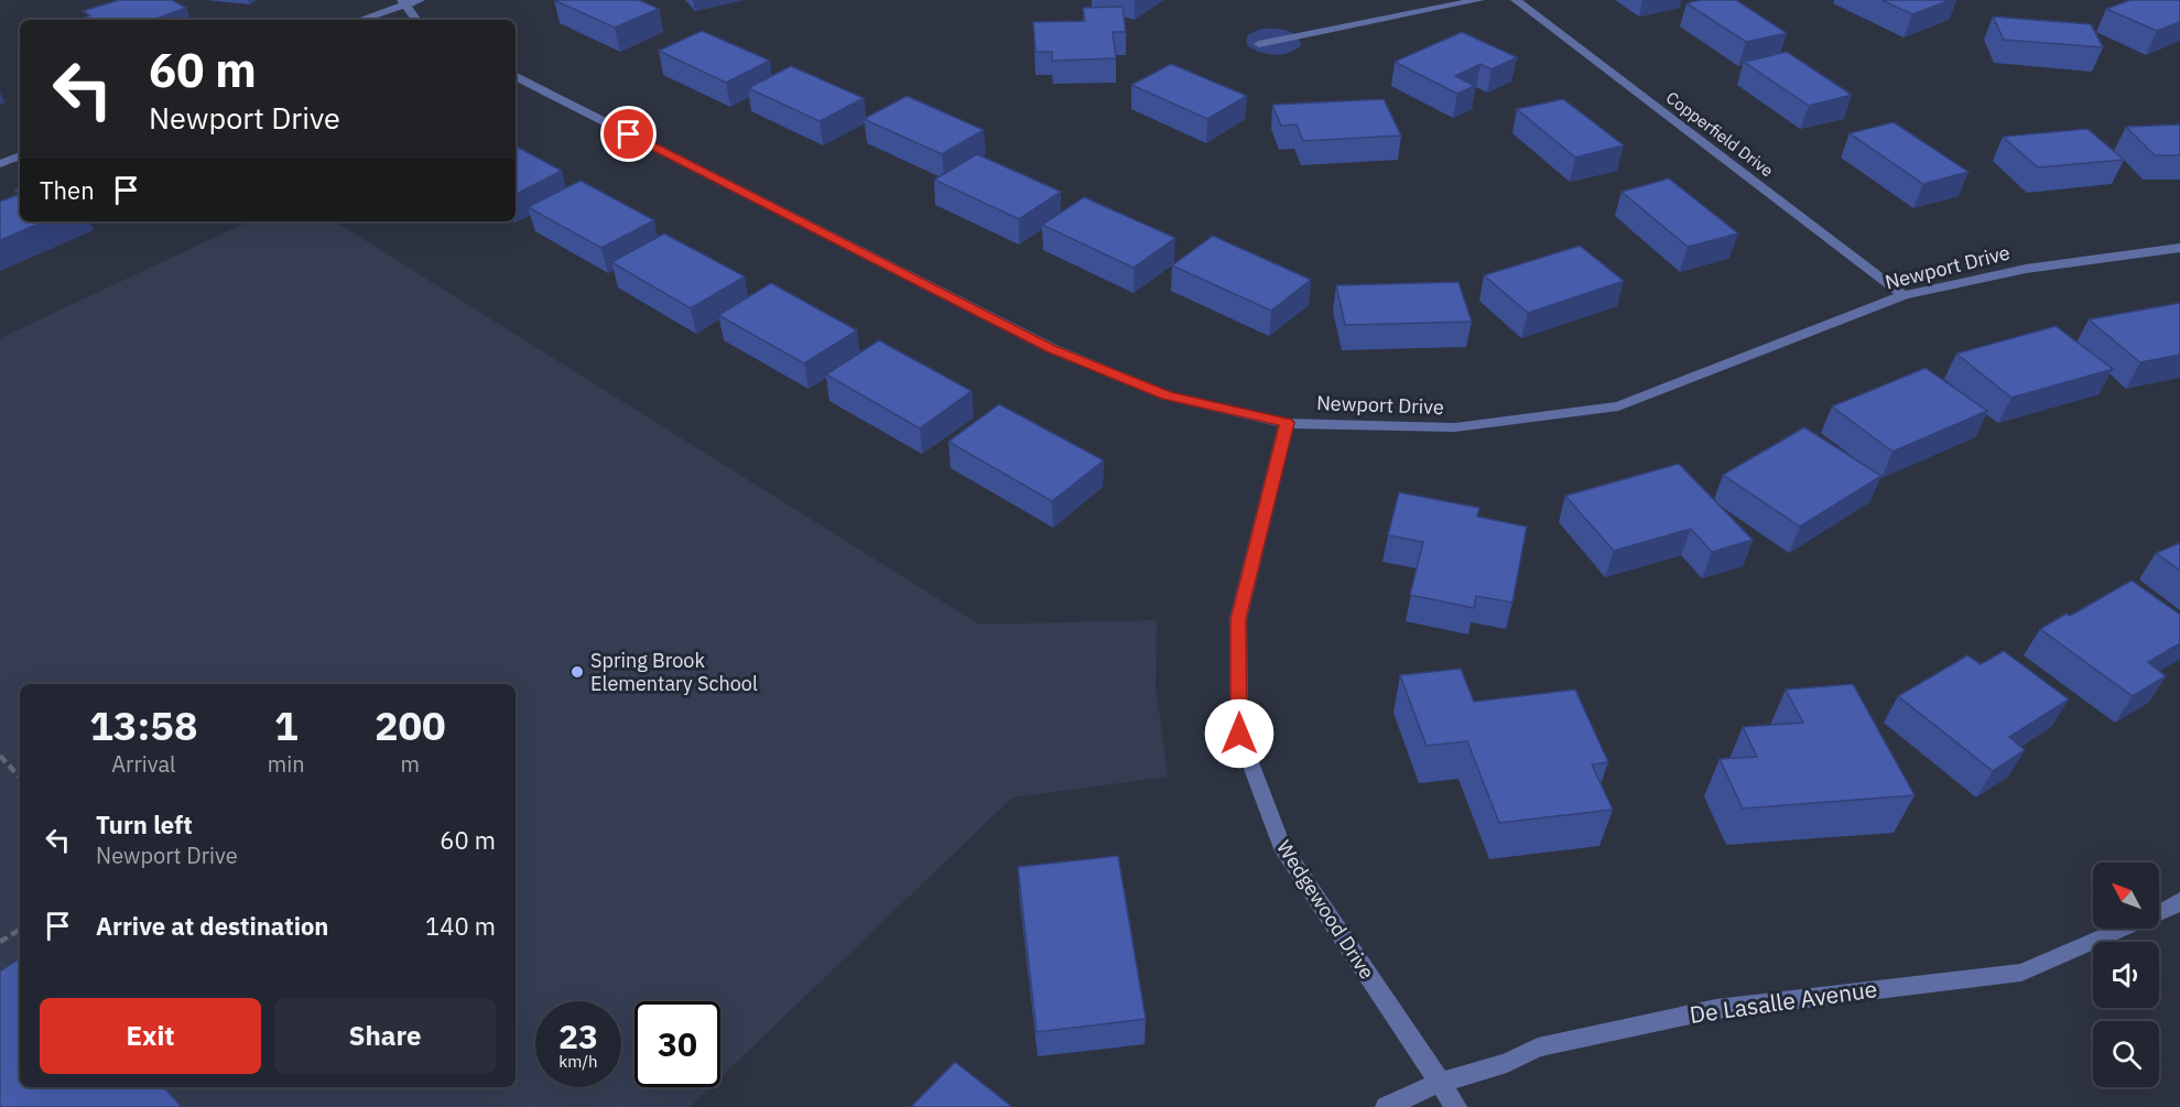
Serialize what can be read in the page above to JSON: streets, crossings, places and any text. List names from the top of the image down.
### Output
{
  "streets": {
    "street": [
      "Copperfield Drive",
      "Newport Drive",
      "Wedgewood Drive",
      "De Lasalle Avenue"
    ]
  },
  "crossings": [
    ["Copperfield Drive", "Newport Drive"],
    ["Newport Drive", "Wedgewood Drive"],
    ["Wedgewood Drive", "De Lasalle Avenue"]
  ],
  "places": ["Spring Brook Elementary School"],
  "north": "top left",
  "page": {
    "turn": ["60 m", "Newport Drive"],
    "then": "Then",
    "eta": [
      "13:58",
      "Arrival",
      "1",
      "min",
      "200",
      "m"
    ],
    "list": [
      {
        "name": "Turn left",
        "note": "Newport Drive",
        "value": "60 m"
      },
      {
        "name": "Arrive at destination",
        "value": "140 m"
      }
    ],
    "buttons": ["Exit", "Share"],
    "speed": "23 km/h",
    "limit": "30"
  }
}
